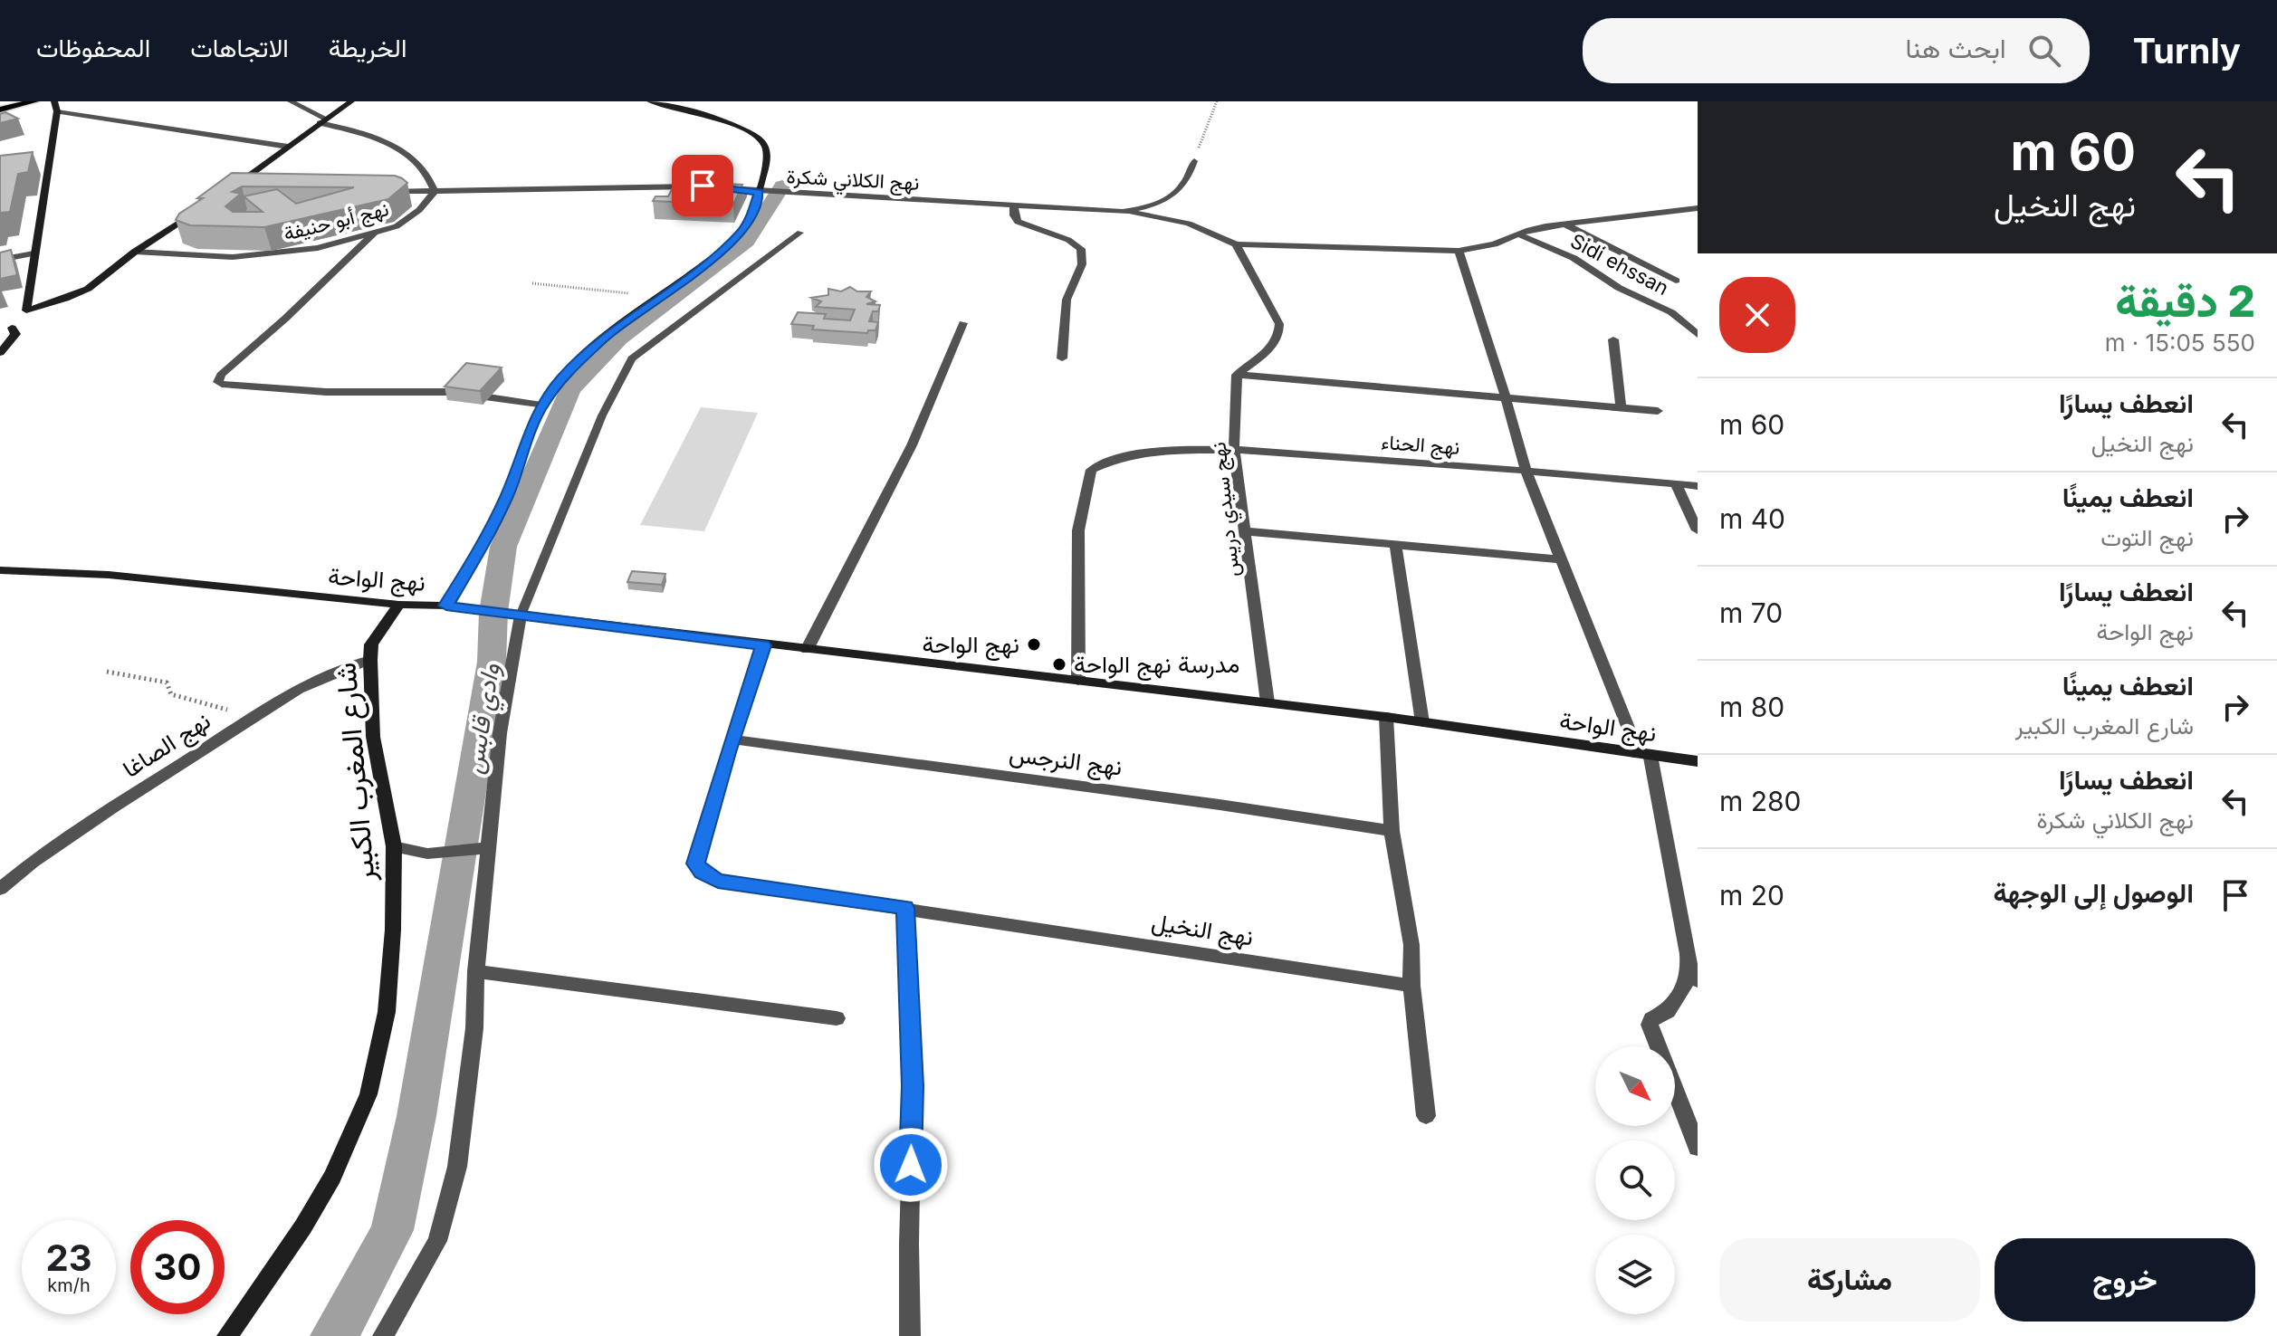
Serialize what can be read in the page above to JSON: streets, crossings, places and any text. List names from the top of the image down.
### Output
{
  "streets": {
    "street": [
      "نهج الكلاني شكرة",
      "نهج أبو حنيفة",
      "Sidi ehssan",
      "نهج الحناء",
      "نهج سيدي دريس",
      "نهج الواحة",
      "نهج الصاغا",
      "نهج النرجس",
      "شارع المغرب الكبير",
      "نهج النخيل"
    ]
  },
  "crossings": [
    ["نهج الحناء", "نهج سيدي دريس"],
    ["نهج الحناء", "نهج الواحة"],
    ["نهج سيدي دريس", "نهج الواحة"],
    ["نهج الواحة", "شارع المغرب الكبير"],
    ["نهج الصاغا", "شارع المغرب الكبير"],
    ["نهج النرجس", "نهج النخيل"]
  ],
  "water": ["وادي قابس"],
  "places": ["نهج الواحة", "مدرسة نهج الواحة"],
  "north": "bottom right",
  "page": {
    "header": "Turnly",
    "search": "ابحث هنا",
    "nav": ["الخريطة", "الاتجاهات", "المحفوظات"],
    "turn": ["60 m", "نهج النخيل"],
    "heading": ["2 دقيقة", "550 m · 15:05"],
    "list": [
      {
        "name": "انعطف يسارًا",
        "note": "نهج النخيل",
        "value": "60 m"
      },
      {
        "name": "انعطف يمينًا",
        "note": "نهج التوت",
        "value": "40 m"
      },
      {
        "name": "انعطف يسارًا",
        "note": "نهج الواحة",
        "value": "70 m"
      },
      {
        "name": "انعطف يمينًا",
        "note": "شارع المغرب الكبير",
        "value": "80 m"
      },
      {
        "name": "انعطف يسارًا",
        "note": "نهج الكلاني شكرة",
        "value": "280 m"
      },
      {
        "name": "الوصول إلى الوجهة",
        "value": "20 m"
      }
    ],
    "speed": "23 km/h",
    "limit": "30",
    "buttons": ["خروج", "مشاركة"]
  }
}
